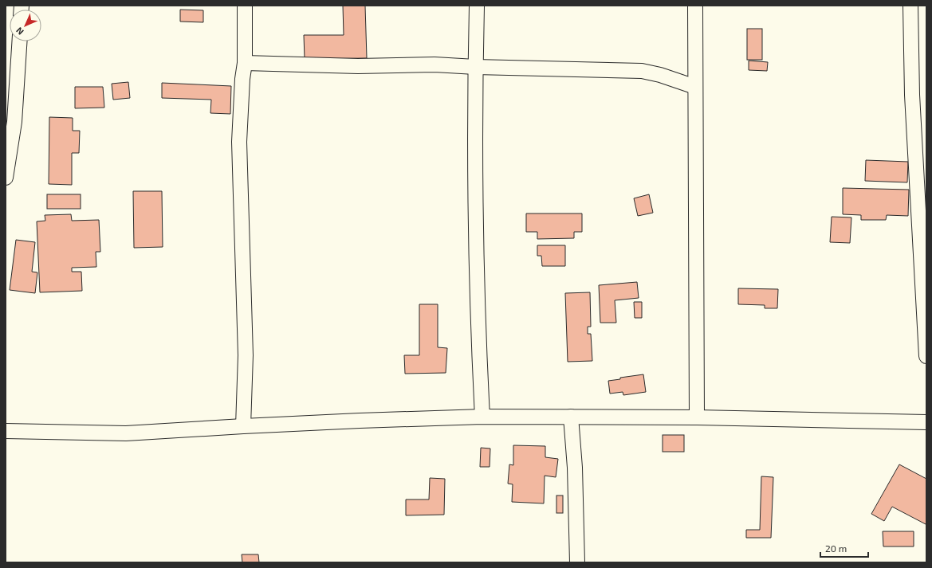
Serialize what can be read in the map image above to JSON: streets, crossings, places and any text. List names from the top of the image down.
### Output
{
  "scale_bar": "20 m",
  "north": "bottom left"
}
